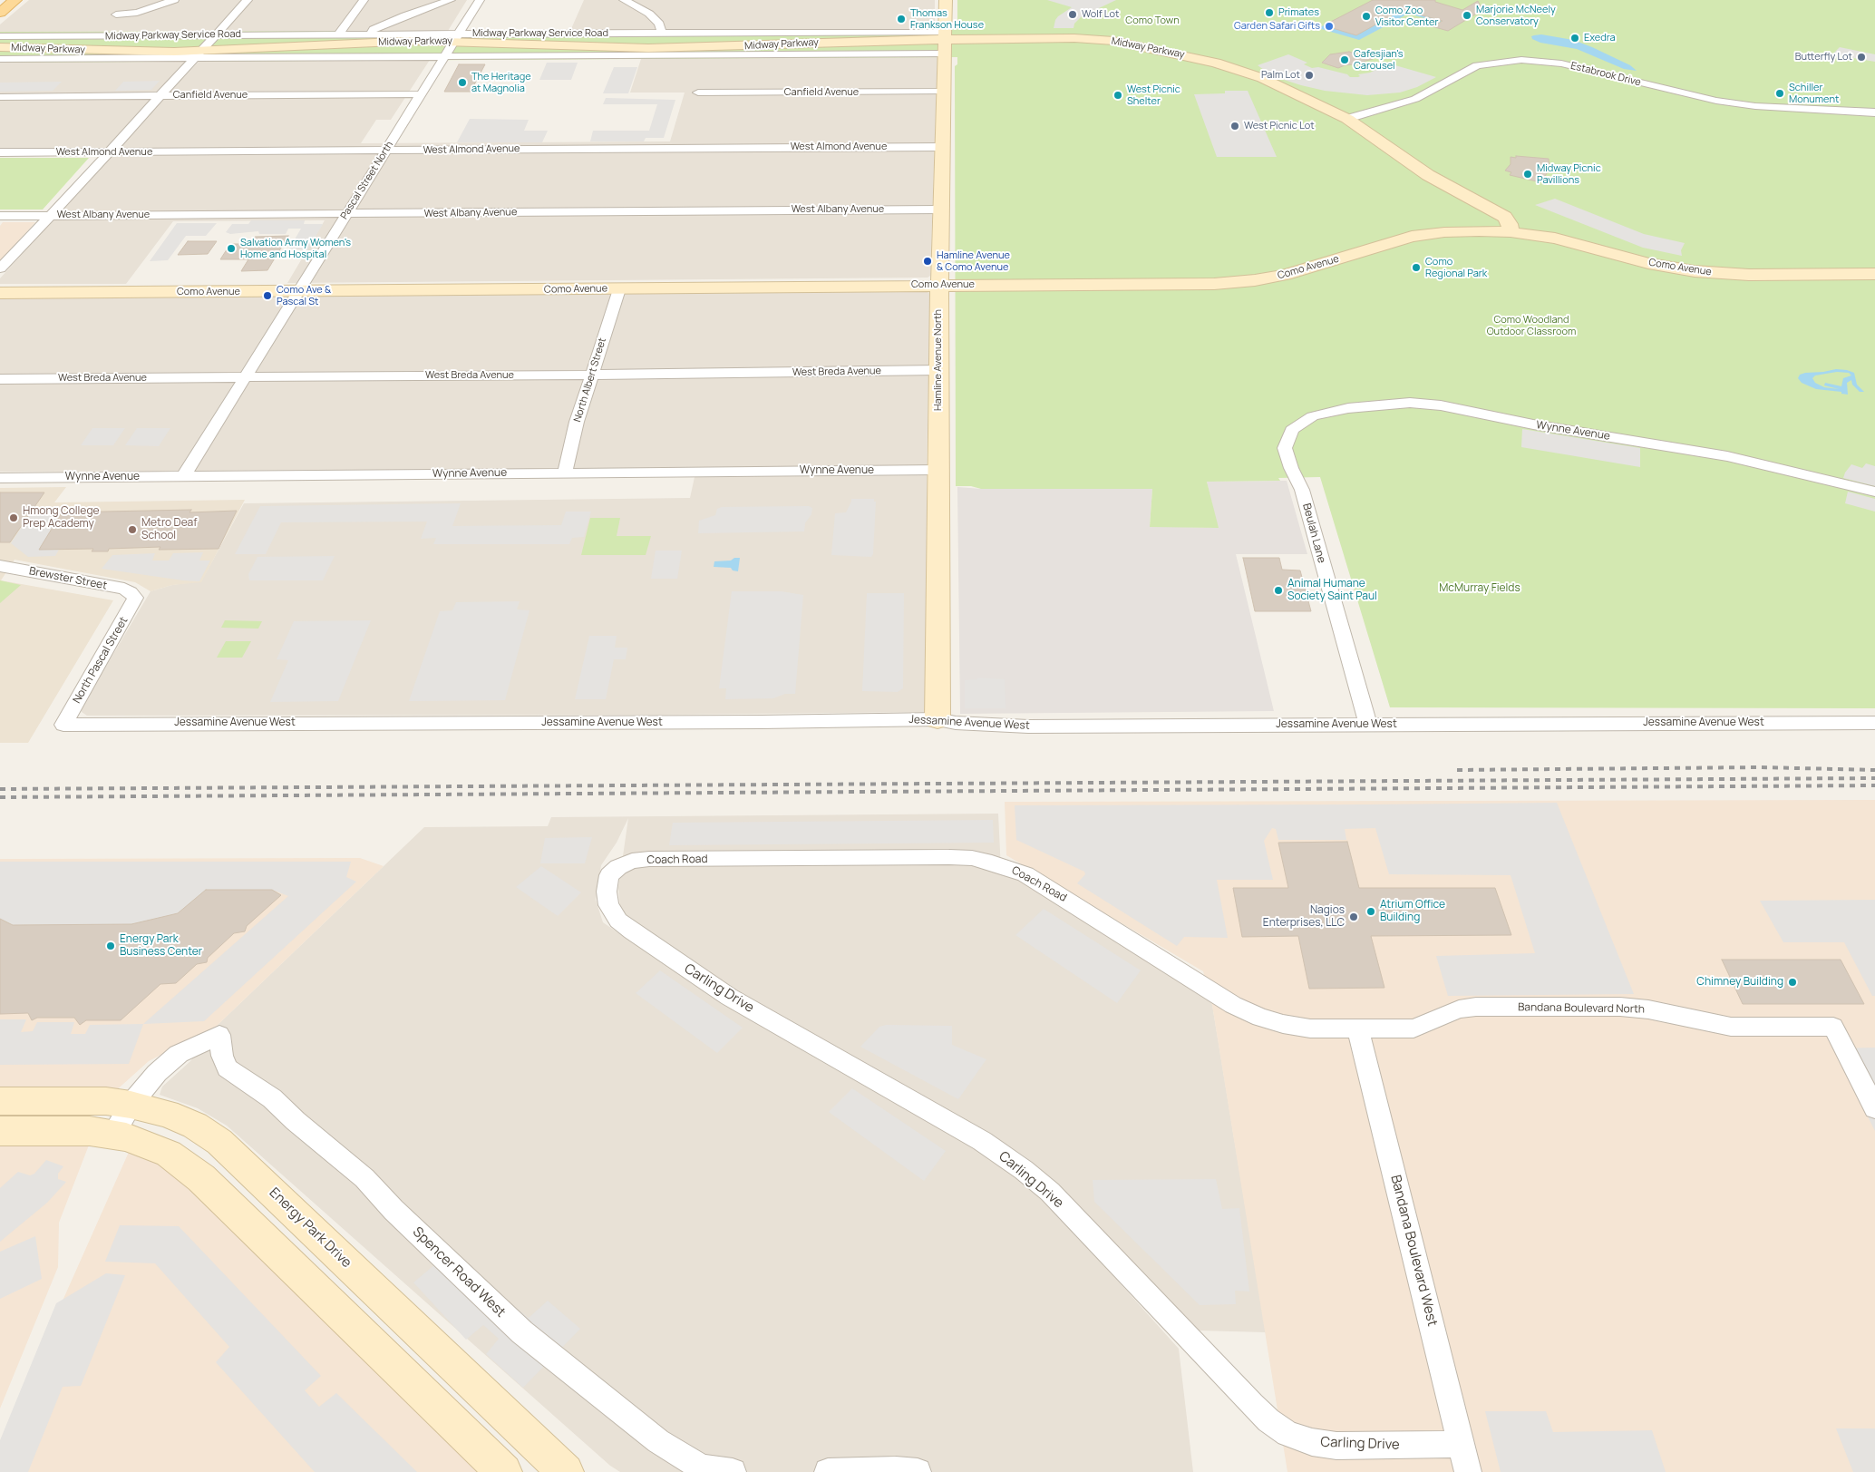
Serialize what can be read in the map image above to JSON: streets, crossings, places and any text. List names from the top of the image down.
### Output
{
  "streets": {
    "street": [
      "Midway Parkway Service Road",
      "Midway Parkway",
      "Estabrook Drive",
      "Canfield Avenue",
      "West Almond Avenue",
      "Pascal Street North",
      "West Albany Avenue",
      "Como Avenue",
      "Hamline Avenue North",
      "West Breda Avenue",
      "North Albert Street",
      "Wynne Avenue",
      "Beulah Lane",
      "Brewster Street",
      "North Pascal Street",
      "Jessamine Avenue West",
      "Coach Road",
      "Carling Drive",
      "Bandana Boulevard North",
      "Energy Park Drive",
      "Bandana Boulevard West",
      "Spencer Road West"
    ]
  },
  "crossings": [
    ["Midway Parkway Service Road", "Midway Parkway"],
    ["Midway Parkway Service Road", "Pascal Street North"],
    ["Midway Parkway Service Road", "Hamline Avenue North"],
    ["Midway Parkway", "Estabrook Drive"],
    ["Midway Parkway", "Pascal Street North"],
    ["Midway Parkway", "Como Avenue"],
    ["Midway Parkway", "Hamline Avenue North"],
    ["Canfield Avenue", "Pascal Street North"],
    ["Canfield Avenue", "Hamline Avenue North"],
    ["West Almond Avenue", "Pascal Street North"],
    ["West Almond Avenue", "Hamline Avenue North"],
    ["Pascal Street North", "West Albany Avenue"],
    ["Pascal Street North", "Como Avenue"],
    ["Pascal Street North", "West Breda Avenue"],
    ["Pascal Street North", "Wynne Avenue"],
    ["West Albany Avenue", "Hamline Avenue North"],
    ["Como Avenue", "Hamline Avenue North"],
    ["Como Avenue", "North Albert Street"],
    ["Hamline Avenue North", "West Breda Avenue"],
    ["Hamline Avenue North", "Wynne Avenue"],
    ["Hamline Avenue North", "Jessamine Avenue West"],
    ["West Breda Avenue", "North Albert Street"],
    ["North Albert Street", "Wynne Avenue"],
    ["Wynne Avenue", "Beulah Lane"],
    ["Beulah Lane", "Jessamine Avenue West"],
    ["Brewster Street", "North Pascal Street"],
    ["North Pascal Street", "Jessamine Avenue West"],
    ["Coach Road", "Carling Drive"],
    ["Coach Road", "Bandana Boulevard North"],
    ["Coach Road", "Bandana Boulevard West"],
    ["Carling Drive", "Bandana Boulevard West"],
    ["Bandana Boulevard North", "Bandana Boulevard West"],
    ["Energy Park Drive", "Spencer Road West"]
  ],
  "parks": ["Como Town", "Como Woodland Outdoor Classroom", "McMurray Fields"],
  "places": [
    "Primates",
    "Wolf Lot",
    "Marjorie McNeely Conservatory",
    "Como Zoo Visitor Center",
    "Thomas Frankson House",
    "Garden Safari Gifts",
    "Exedra",
    "Butterfly Lot",
    "Cafesjian's Carousel",
    "Palm Lot",
    "The Heritage at Magnolia",
    "Schiller Monument",
    "West Picnic Shelter",
    "West Picnic Lot",
    "Midway Picnic Pavillions",
    "Salvation Army Women's Home and Hospital",
    "Hamline Avenue & Como Avenue",
    "Como Regional Park",
    "Como Ave & Pascal St",
    "Hmong College Prep Academy",
    "Metro Deaf School",
    "Animal Humane Society Saint Paul",
    "Atrium Office Building",
    "Nagios Enterprises, LLC",
    "Energy Park Business Center",
    "Chimney Building"
  ]
}
